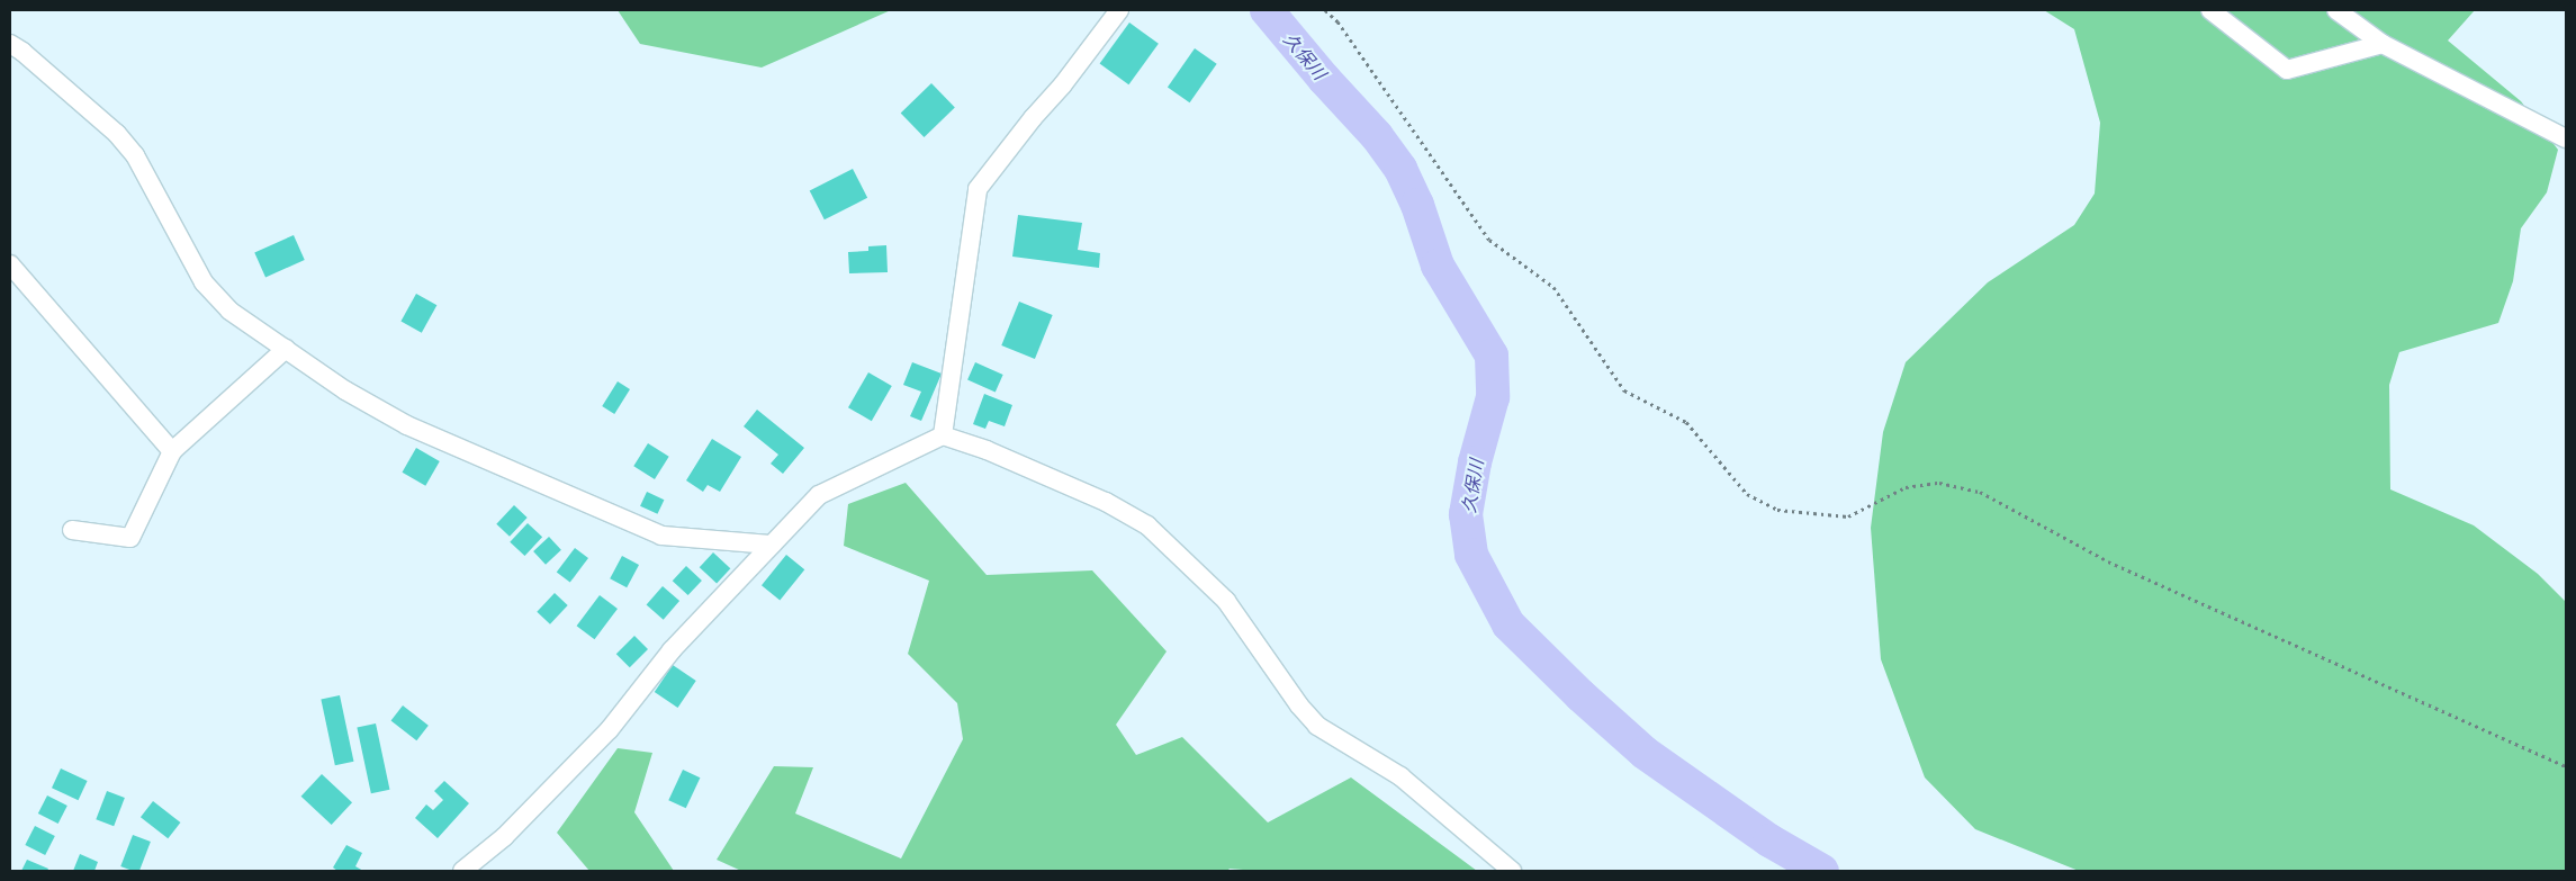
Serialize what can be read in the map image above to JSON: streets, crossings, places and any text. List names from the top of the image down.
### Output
{
  "water": ["久保川"]
}
